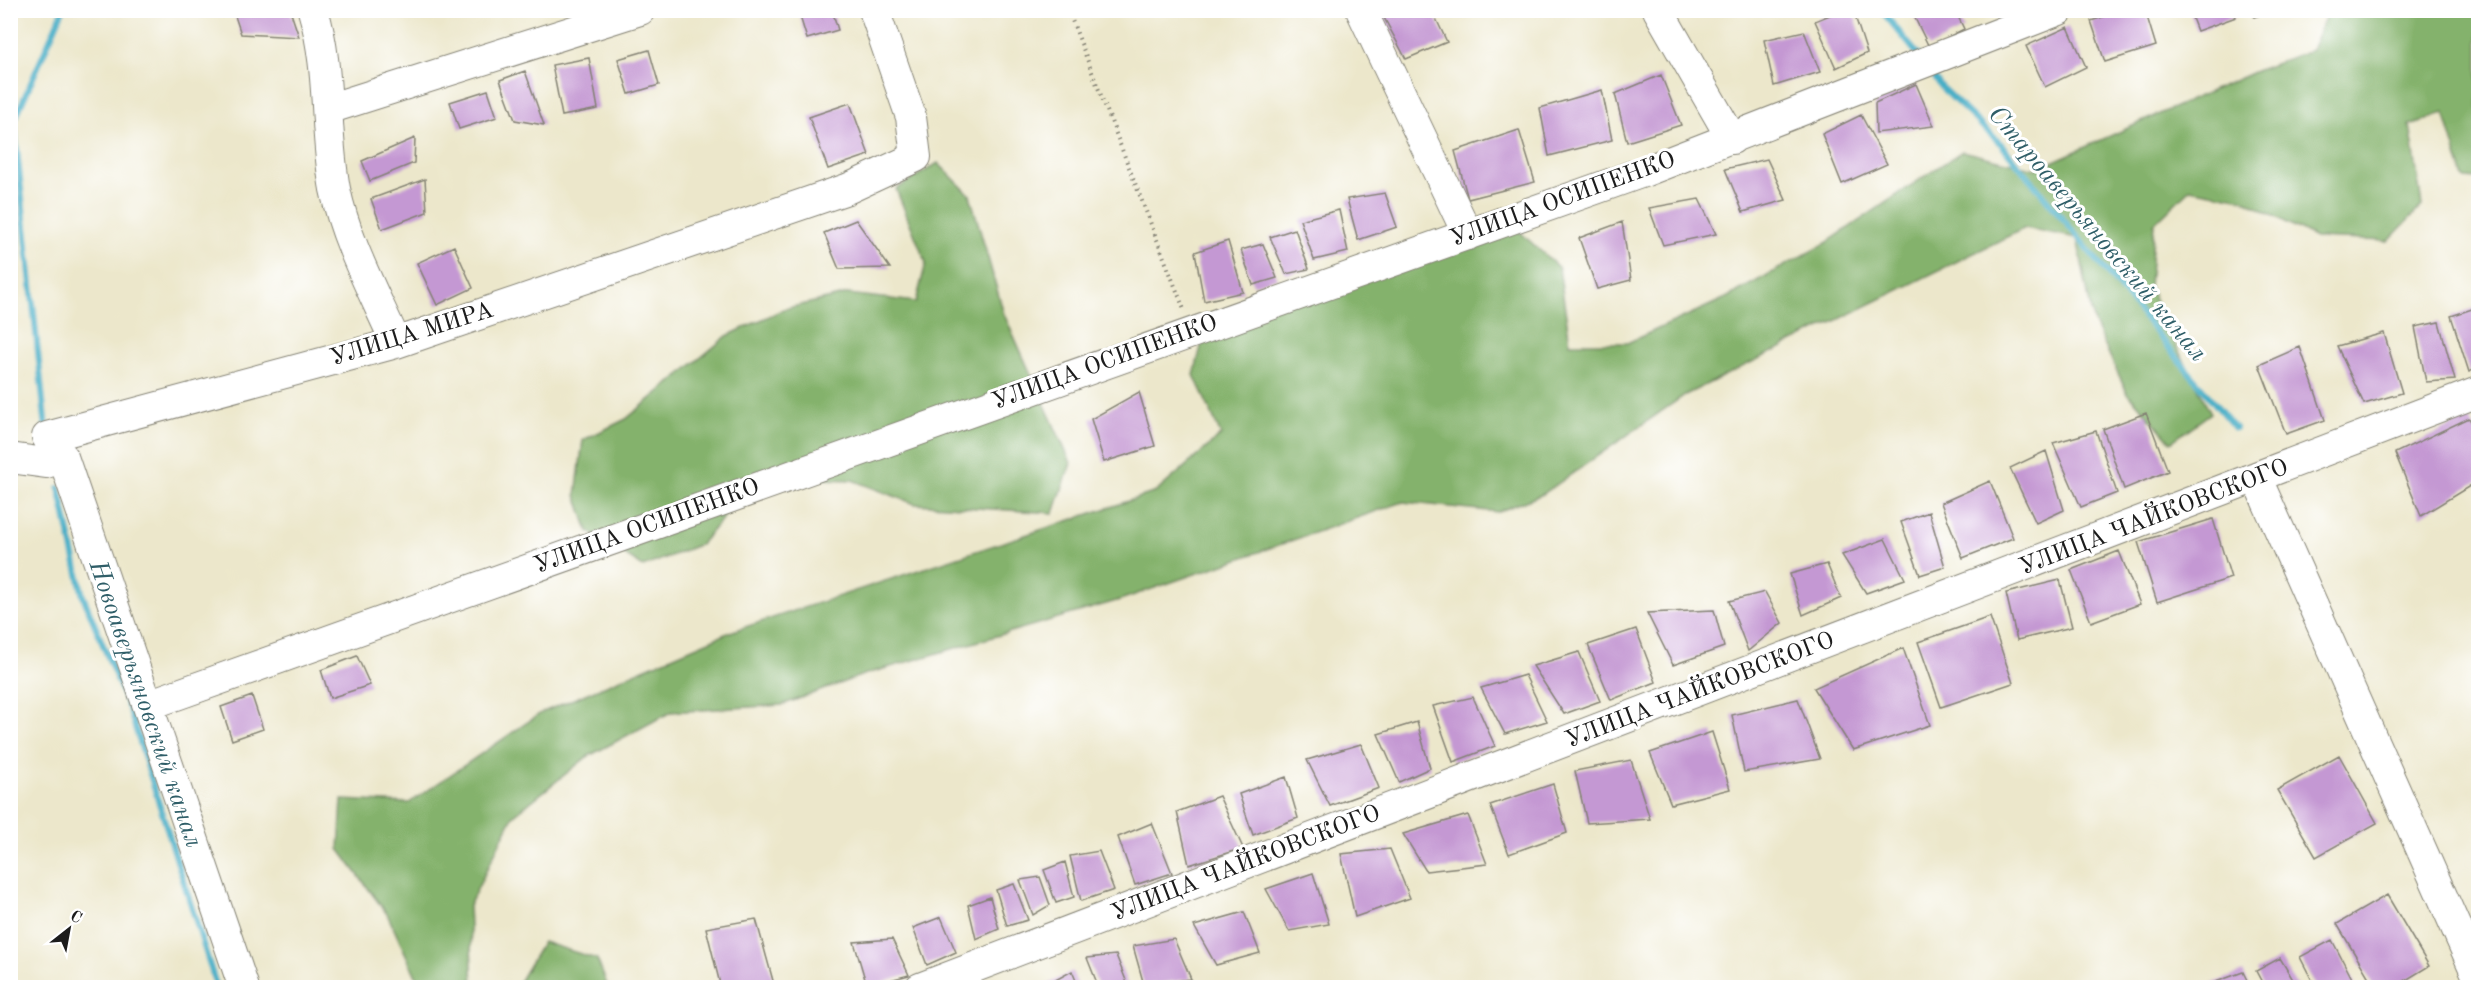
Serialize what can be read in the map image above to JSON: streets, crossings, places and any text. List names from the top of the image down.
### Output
{
  "streets": {
    "street": ["УЛИЦА ОСИПЕНКО", "УЛИЦА МИРА", "УЛИЦА ЧАЙКОВСКОГО"]
  },
  "water": ["Староаверьяновский канал", "Новоаверьяновский канал"],
  "north": "top right"
}
